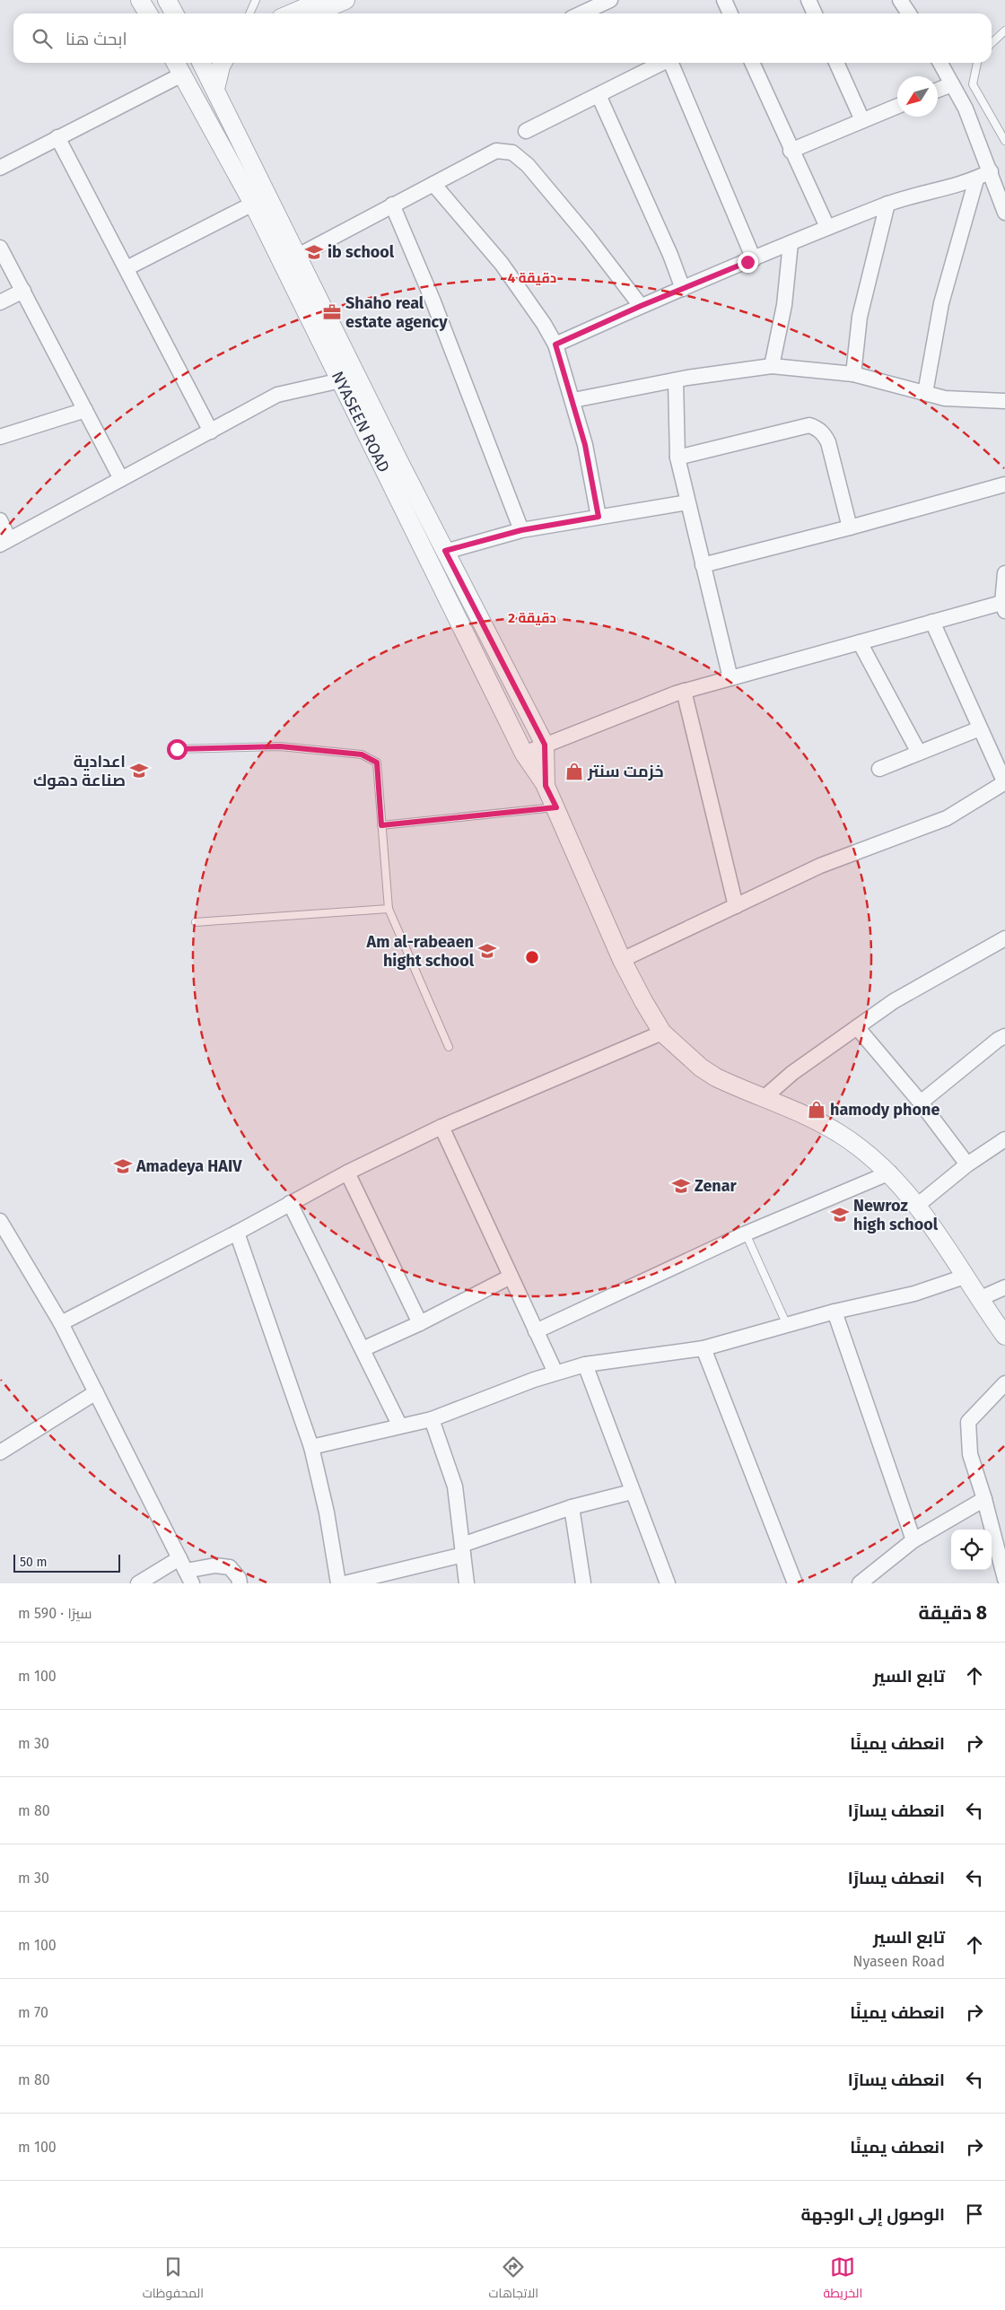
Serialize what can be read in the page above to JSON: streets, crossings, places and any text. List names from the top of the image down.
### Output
{
  "streets": {
    "street": ["NYASEEN ROAD"]
  },
  "places": {
    "school or university": [
      "ib school",
      "اعدادية صناعة دهوك",
      "Am al-rabeaen hight school",
      "Amadeya HAIV",
      "Zenar",
      "Newroz high school"
    ],
    "office": ["Shaho real estate agency"],
    "shop": ["خزمت سنتر", "hamody phone"]
  },
  "scale_bar": "50 m",
  "north": "bottom left",
  "page": {
    "search": "ابحث هنا",
    "scale": "50 m",
    "heading": ["8 دقيقة", "سيرًا · 590 m"],
    "list": [
      ["تابع السير", "100 m"],
      ["انعطف يمينًا", "30 m"],
      ["انعطف يسارًا", "80 m"],
      ["انعطف يسارًا", "30 m"],
      ["تابع السير", "Nyaseen Road", "100 m"],
      ["انعطف يمينًا", "70 m"],
      ["انعطف يسارًا", "80 m"],
      ["انعطف يمينًا", "100 m"],
      "الوصول إلى الوجهة"
    ],
    "nav": ["الخريطة", "الاتجاهات", "المحفوظات"]
  },
  "rings": ["4 دقيقة", "2 دقيقة"]
}
